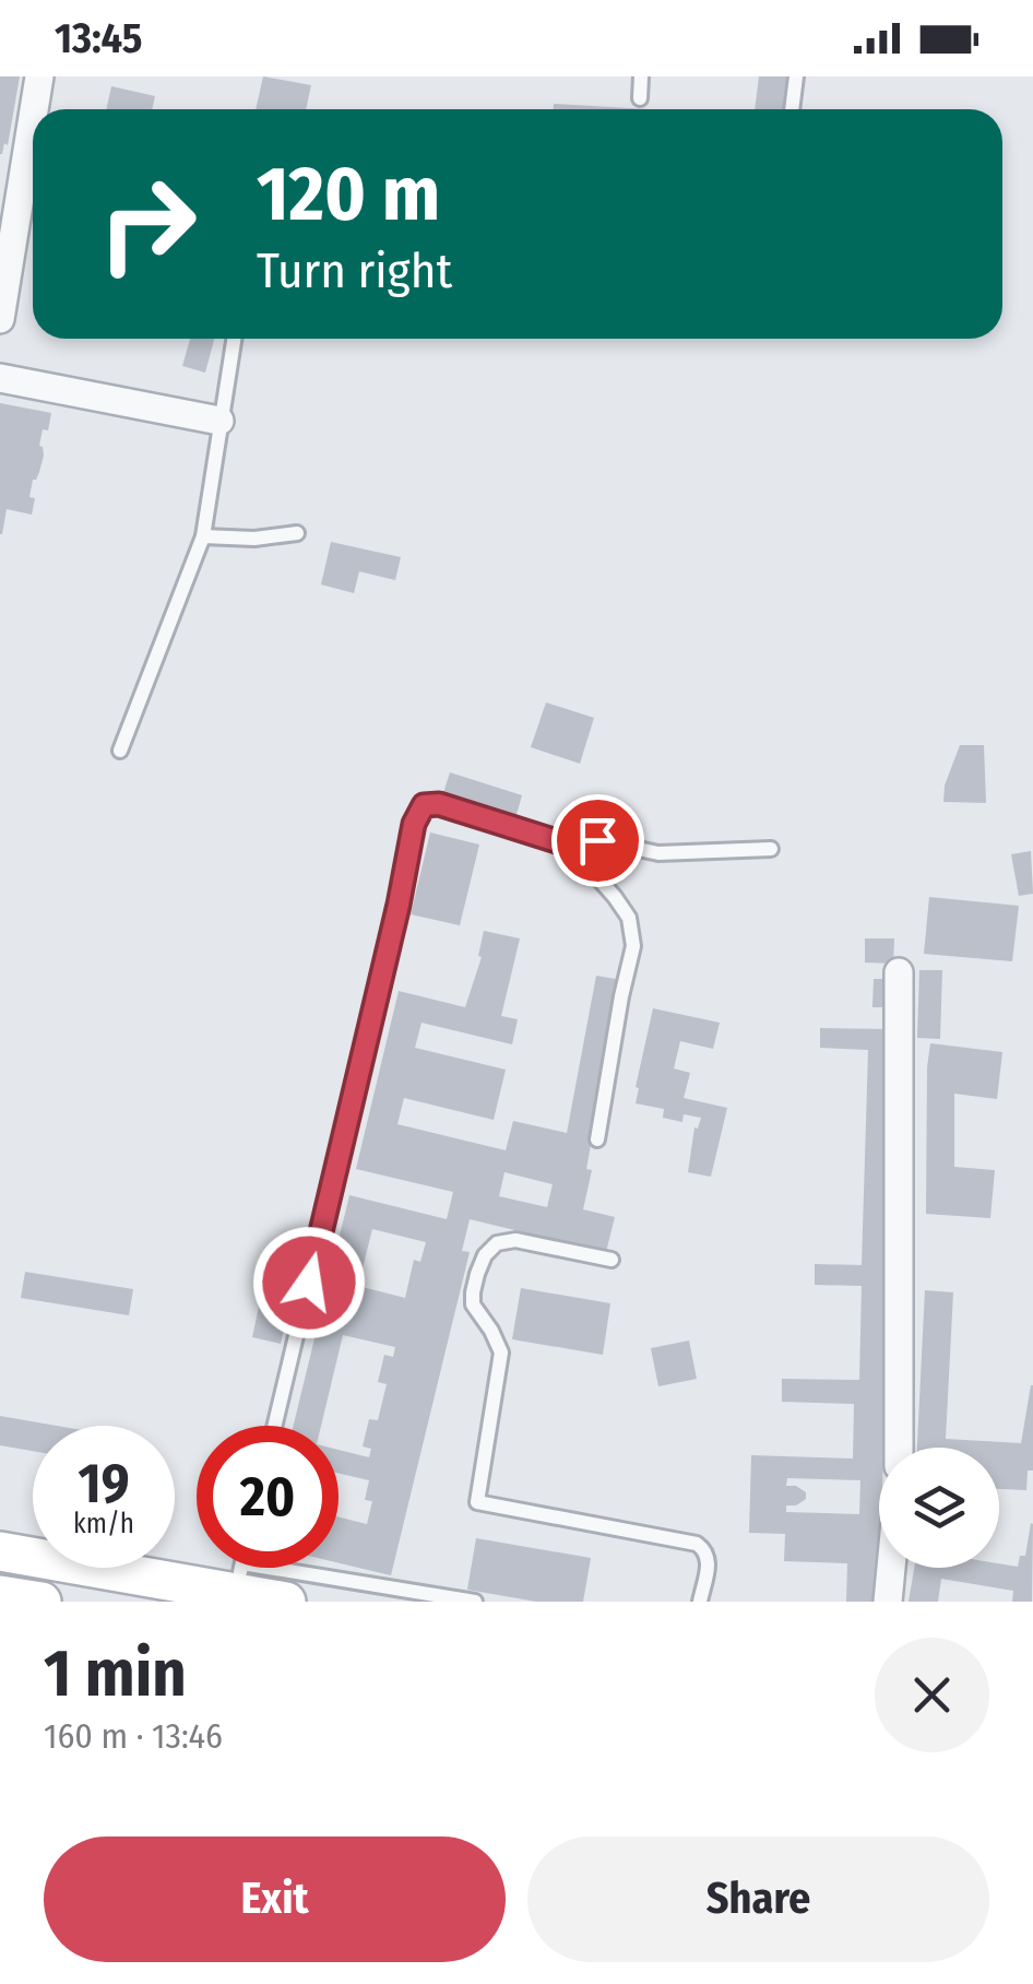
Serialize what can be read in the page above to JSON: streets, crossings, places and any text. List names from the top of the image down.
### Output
{
  "page": {
    "status": "13:45",
    "turn": ["120 m", "Turn right"],
    "speed": "19 km/h",
    "limit": "20",
    "heading": ["1 min", "160 m · 13:46"],
    "buttons": ["Exit", "Share"]
  }
}
